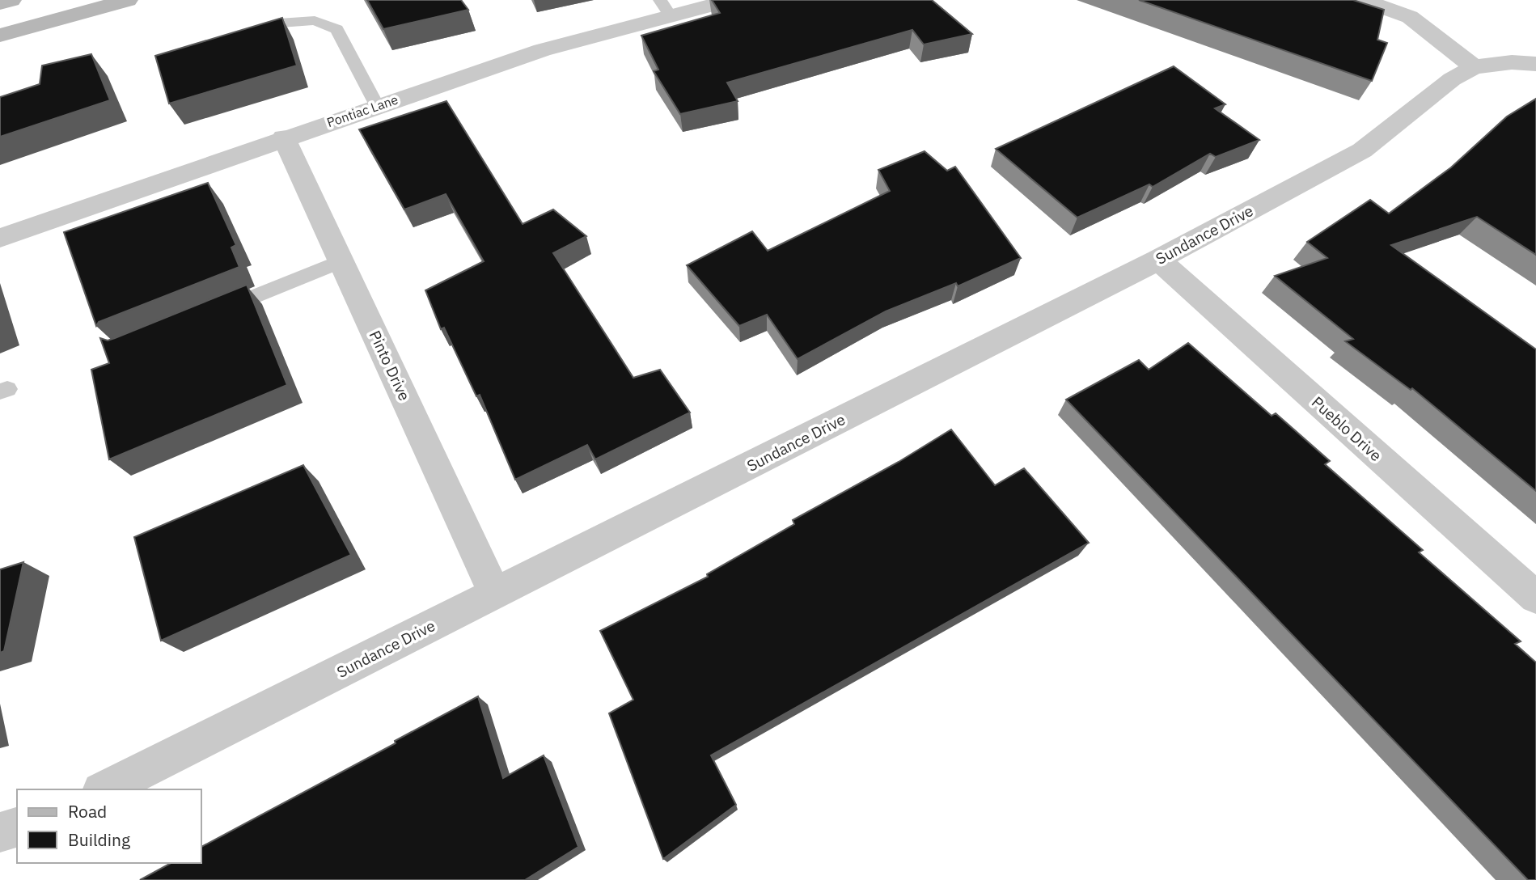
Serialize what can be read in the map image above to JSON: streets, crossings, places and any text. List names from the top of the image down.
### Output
{
  "streets": {
    "street": [
      "Pontiac Lane",
      "Sundance Drive",
      "Pinto Drive",
      "Pueblo Drive"
    ]
  },
  "crossings": [
    ["Pontiac Lane", "Pinto Drive"],
    ["Sundance Drive", "Pinto Drive"],
    ["Sundance Drive", "Pueblo Drive"]
  ],
  "legend": ["Road", "Building"]
}
